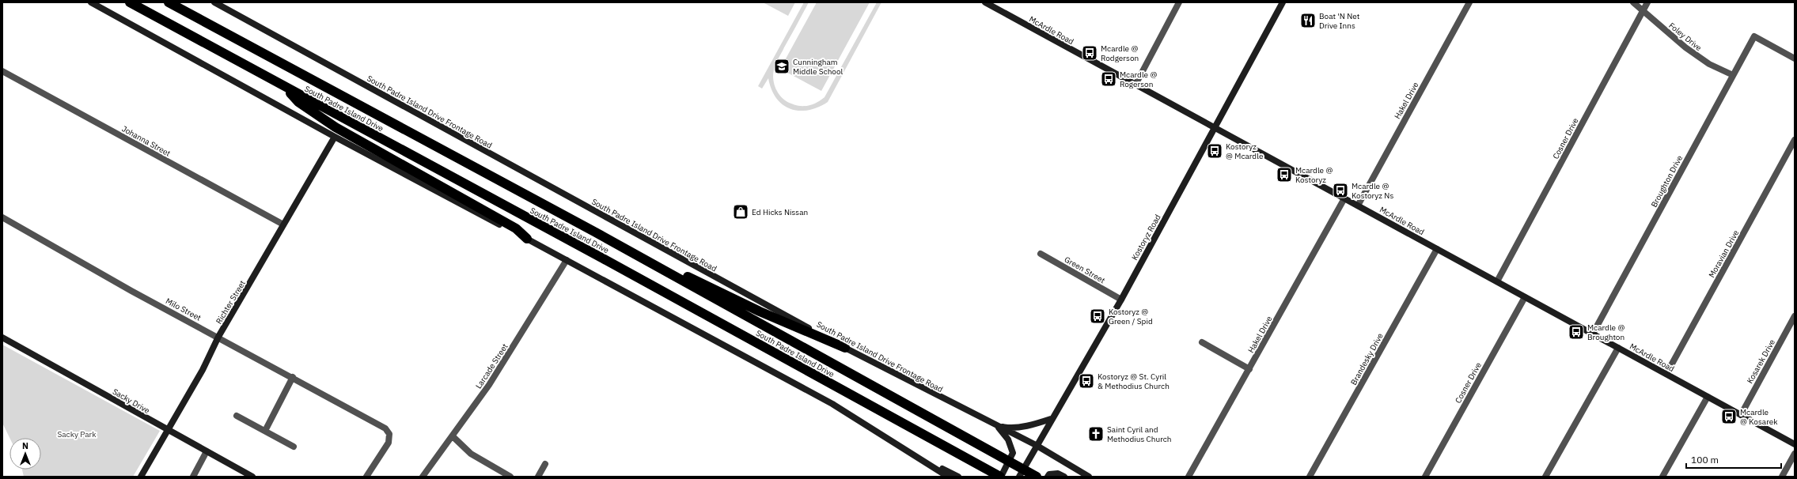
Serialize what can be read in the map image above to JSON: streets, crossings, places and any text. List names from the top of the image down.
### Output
{
  "streets": {
    "highway": ["South Padre Island Drive"],
    "main road": [
      "McArdle Road",
      "South Padre Island Drive Frontage Road",
      "Kostoryz Road",
      "Richter Street",
      "Sacky Drive"
    ],
    "street": [
      "Foley Drive",
      "Hakel Drive",
      "Cosner Drive",
      "Johanna Street",
      "Broughton Drive",
      "Moravian Drive",
      "Green Street",
      "Milo Street",
      "Brandesky Drive",
      "Kosarek Drive",
      "Larcade Street"
    ]
  },
  "crossings": [
    ["McArdle Road", "Hakel Drive"],
    ["McArdle Road", "Cosner Drive"],
    ["McArdle Road", "Broughton Drive"],
    ["McArdle Road", "Kostoryz Road"],
    ["McArdle Road", "Moravian Drive"],
    ["McArdle Road", "Brandesky Drive"],
    ["McArdle Road", "Kosarek Drive"],
    ["Foley Drive", "Cosner Drive"],
    ["Foley Drive", "Broughton Drive"],
    ["South Padre Island Drive Frontage Road", "Kostoryz Road"],
    ["Johanna Street", "Richter Street"],
    ["Kostoryz Road", "Green Street"],
    ["Richter Street", "Milo Street"],
    ["Richter Street", "Sacky Drive"]
  ],
  "parks": ["Sacky Park"],
  "places": {
    "restaurant": ["Boat 'N Net Drive Inns"],
    "bus stop": [
      "Mcardle @ Rodgerson",
      "Mcardle @ Rogerson",
      "Kostoryz @ Mcardle",
      "Mcardle @ Kostoryz",
      "Mcardle @ Kostoryz Ns",
      "Kostoryz @ Green / Spid",
      "Mcardle @ Broughton",
      "Kostoryz @ St. Cyril & Methodius Church",
      "Mcardle @ Kosarek"
    ],
    "school or university": ["Cunningham Middle School"],
    "shop": ["Ed Hicks Nissan"],
    "church": ["Saint Cyril and Methodius Church"]
  },
  "scale_bar": "100 m",
  "north": "top"
}
